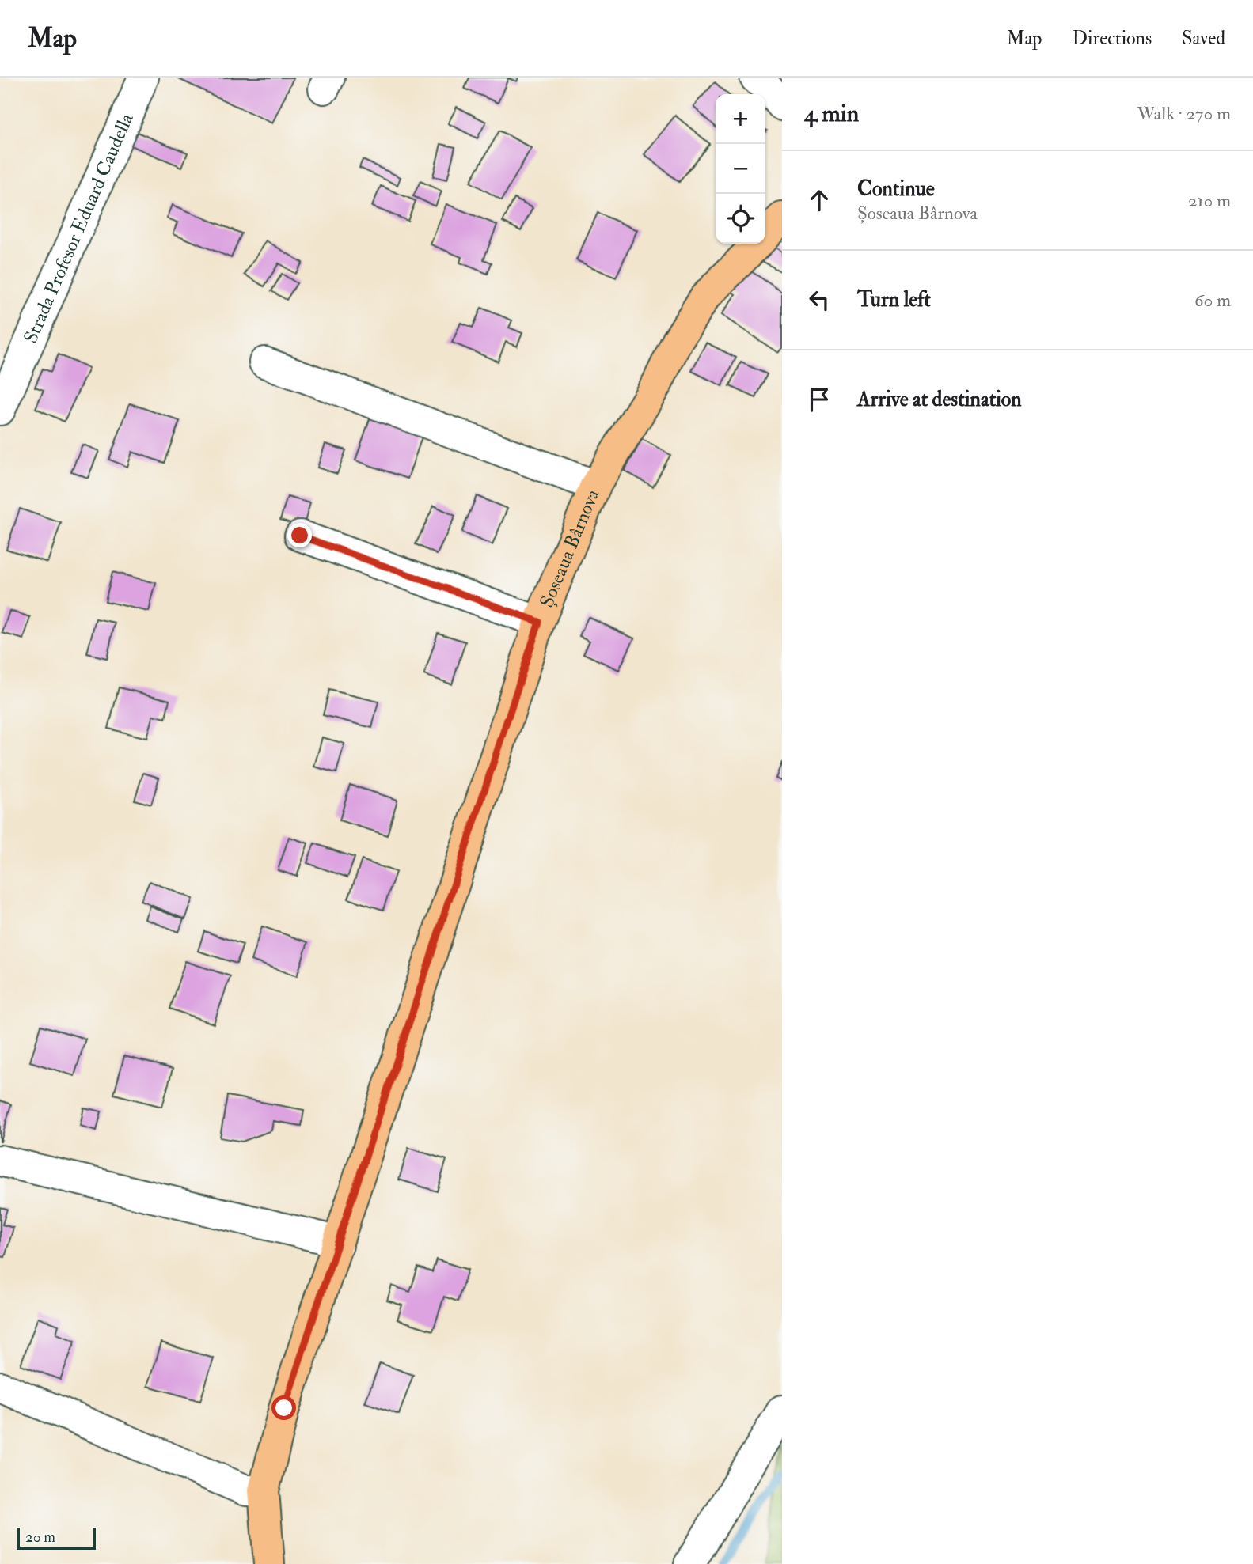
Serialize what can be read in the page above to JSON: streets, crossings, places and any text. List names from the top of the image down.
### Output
{
  "streets": {
    "main road": ["Șoseaua Bârnova"],
    "street": ["Strada Profesor Eduard Caudella"]
  },
  "scale_bar": "20 m",
  "page": {
    "header": "Map",
    "nav": ["Map", "Directions", "Saved"],
    "heading": ["4 min", "Walk · 270 m"],
    "map_buttons": ["+", "−"],
    "list": [
      ["Continue", "Șoseaua Bârnova", "210 m"],
      ["Turn left", "60 m"],
      "Arrive at destination"
    ],
    "scale": "20 m"
  }
}
